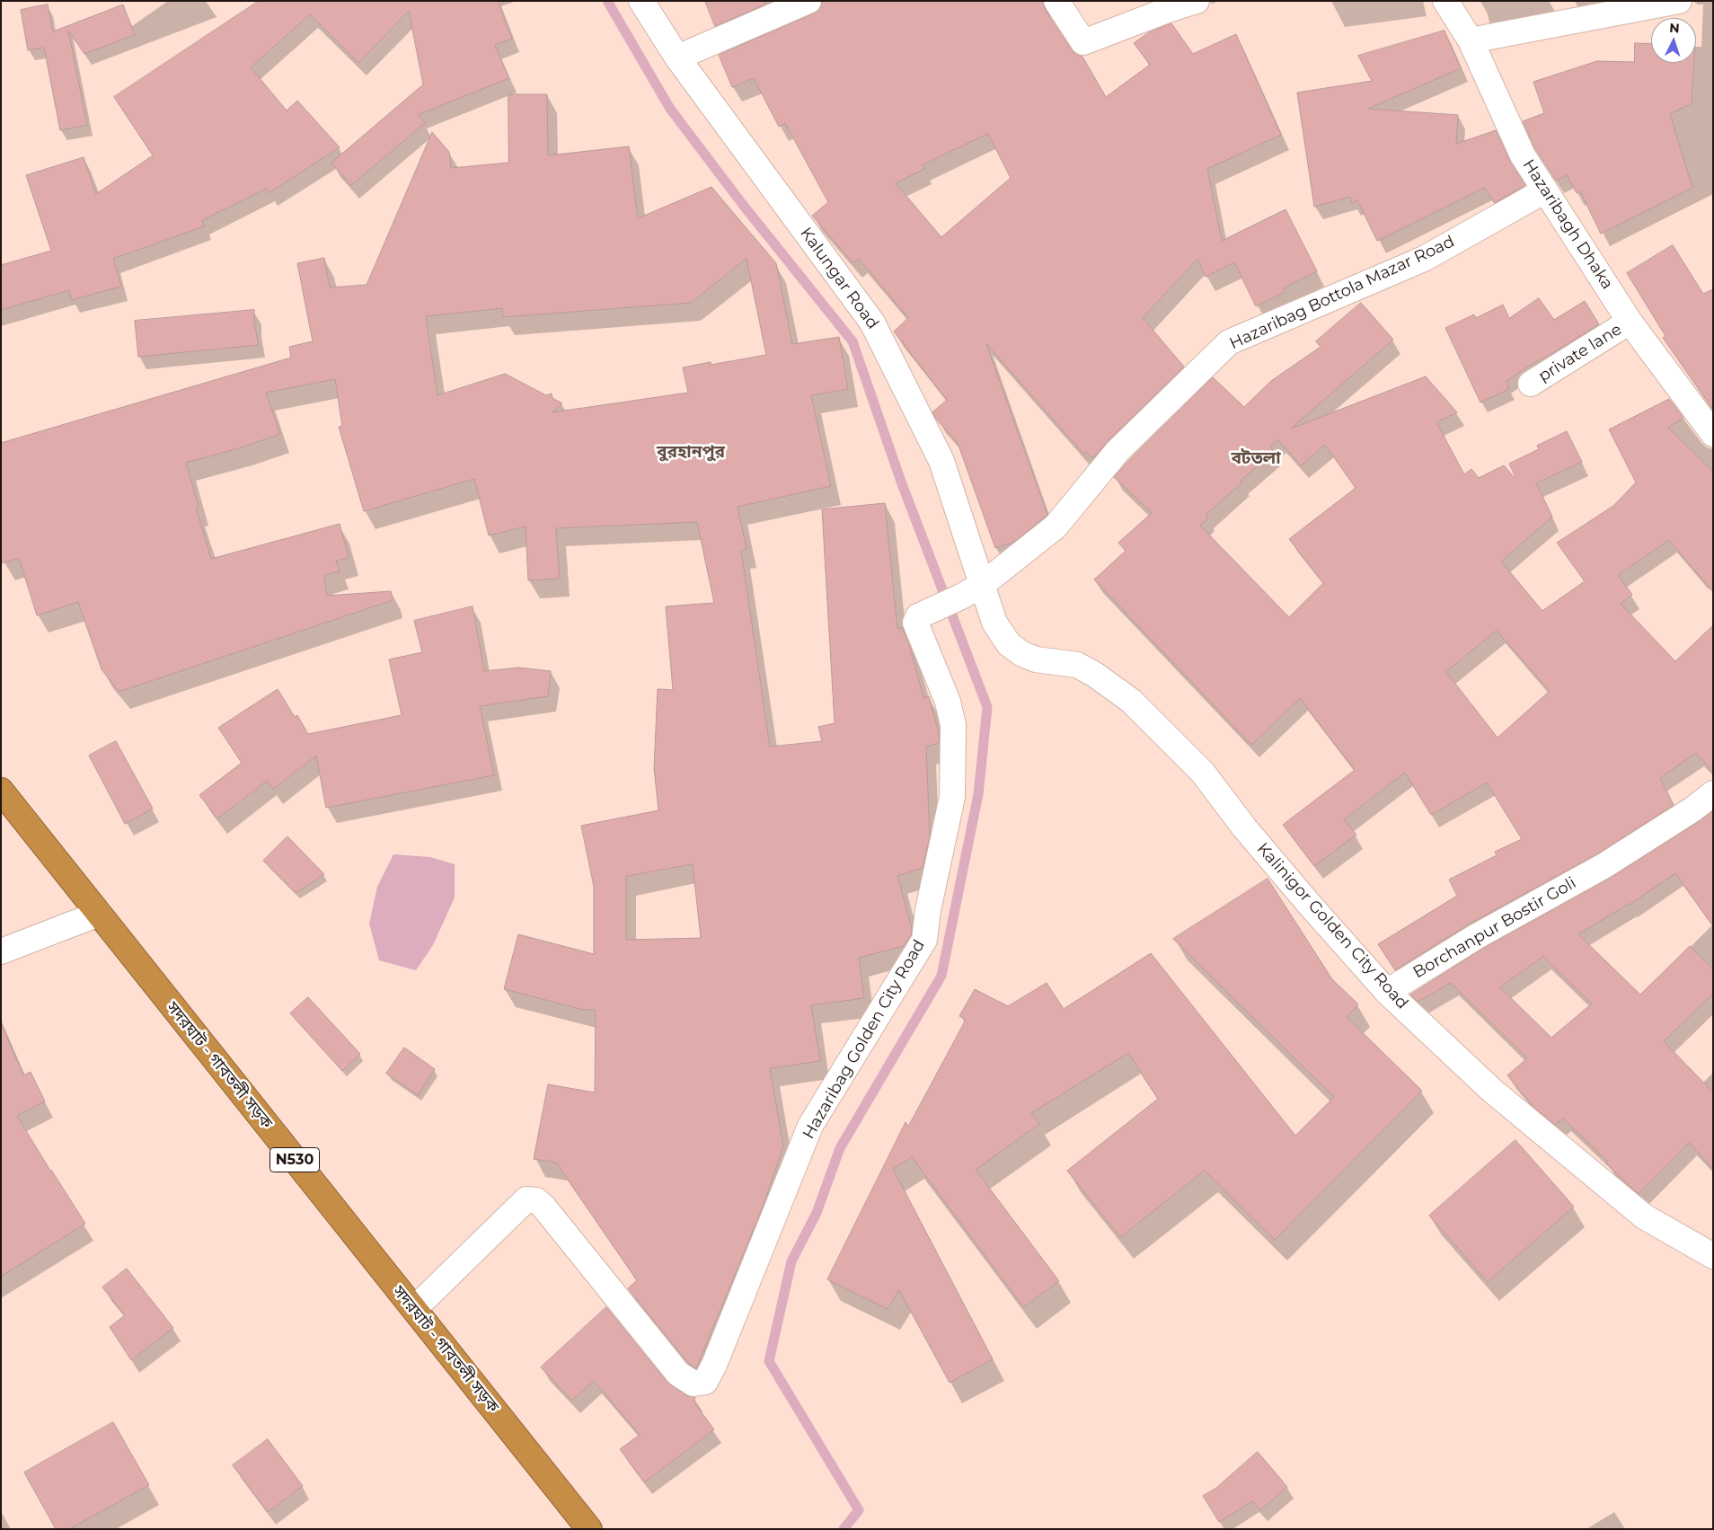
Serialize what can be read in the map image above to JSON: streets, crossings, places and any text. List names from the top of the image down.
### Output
{
  "streets": {
    "highway": ["সদরঘাট - গাবতলী সড়ক", "N530"],
    "street": [
      "Hazaribagh Dhaka",
      "Kalungar Road",
      "Hazaribag Bottola Mazar Road",
      "private lane",
      "Kalinigor Golden City Road",
      "Borchanpur Bostir Goli",
      "Hazaribag Golden City Road"
    ]
  },
  "crossings": [
    ["Hazaribagh Dhaka", "Hazaribag Bottola Mazar Road"],
    ["Hazaribagh Dhaka", "private lane"],
    ["Kalungar Road", "Hazaribag Bottola Mazar Road"],
    ["Kalungar Road", "Kalinigor Golden City Road"],
    ["Kalungar Road", "Hazaribag Golden City Road"],
    ["Hazaribag Bottola Mazar Road", "Kalinigor Golden City Road"],
    ["Hazaribag Bottola Mazar Road", "Hazaribag Golden City Road"],
    ["Kalinigor Golden City Road", "Borchanpur Bostir Goli"],
    ["Kalinigor Golden City Road", "Hazaribag Golden City Road"],
    ["Hazaribag Golden City Road", "সদরঘাট - গাবতলী সড়ক"]
  ],
  "districts": ["বুরহানপুর", "বটতলা"],
  "north": "top"
}
